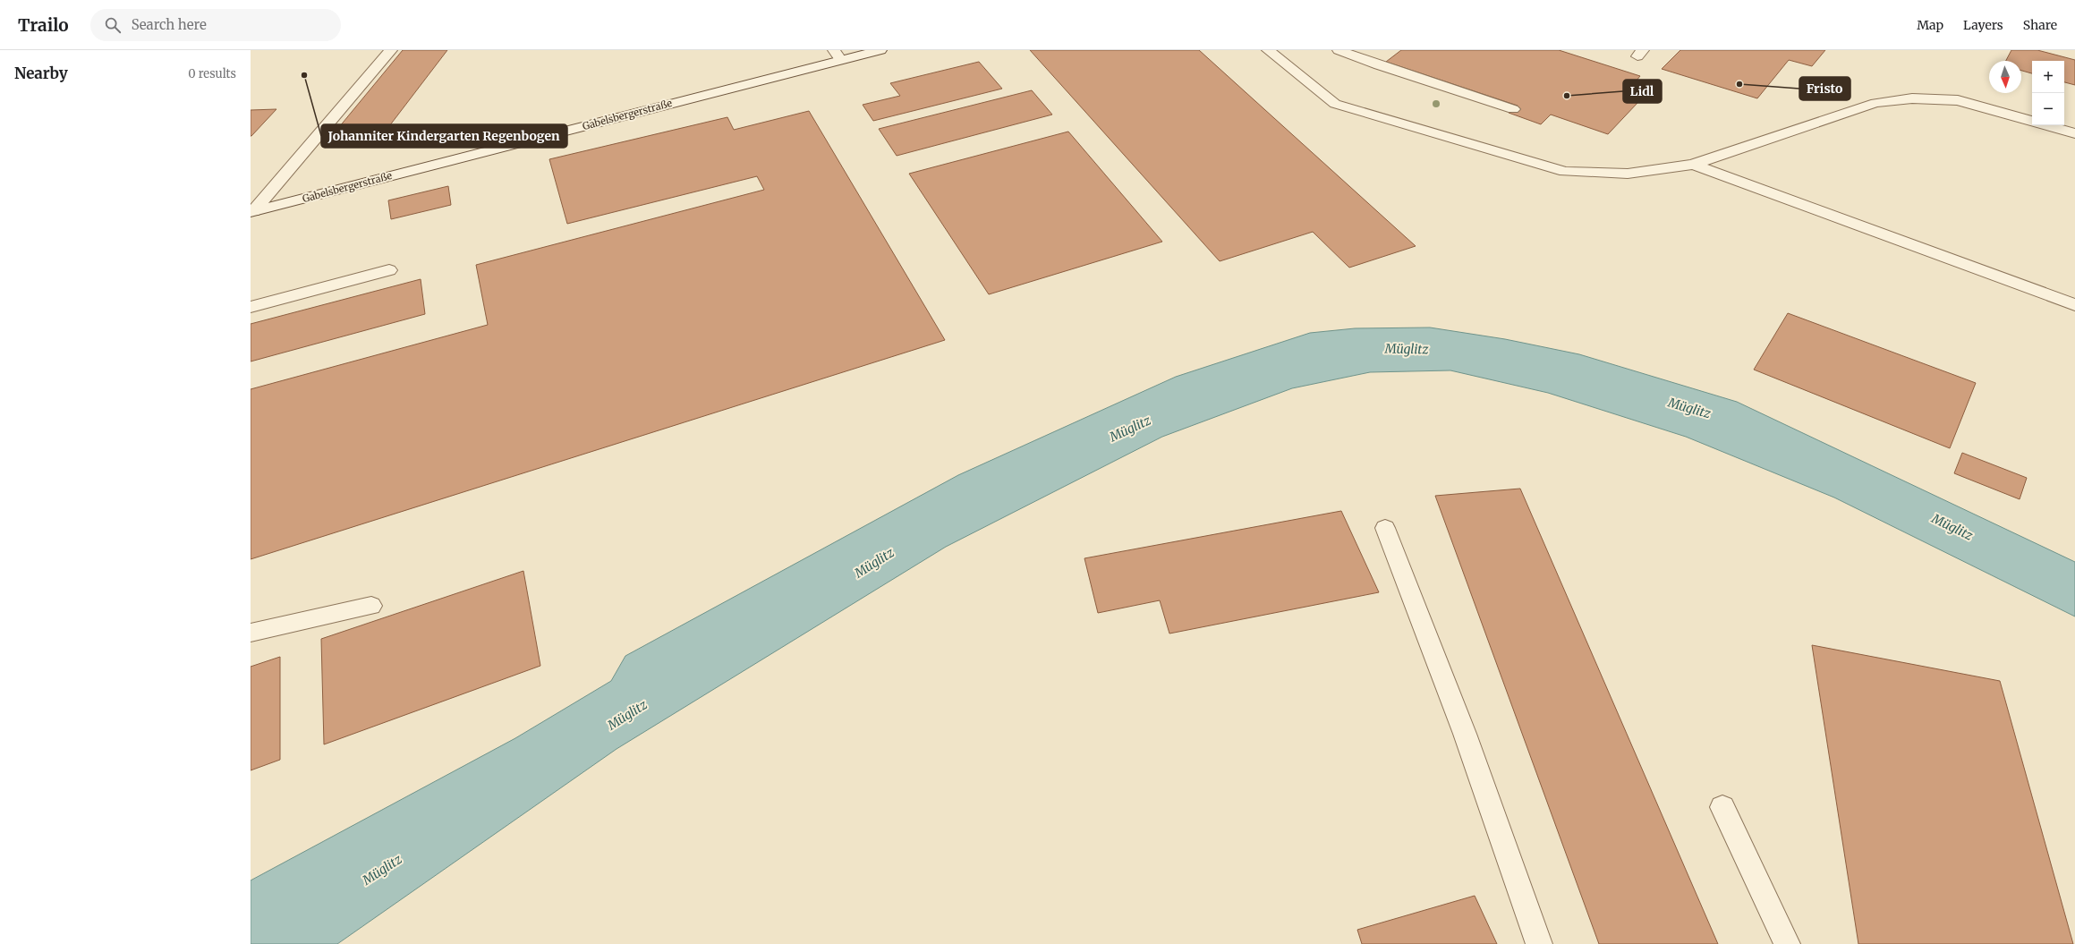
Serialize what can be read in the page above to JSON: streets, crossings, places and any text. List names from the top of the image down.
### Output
{
  "streets": {
    "street": ["Gabelsbergerstraße"]
  },
  "water": ["Müglitz"],
  "places": ["Johanniter Kindergarten Regenbogen", "Fristo", "Lidl"],
  "north": "bottom",
  "page": {
    "header": "Trailo",
    "search": "Search here",
    "nav": ["Map", "Layers", "Share"],
    "heading": ["Nearby", "0 results"],
    "map_buttons": ["+", "−"]
  }
}
